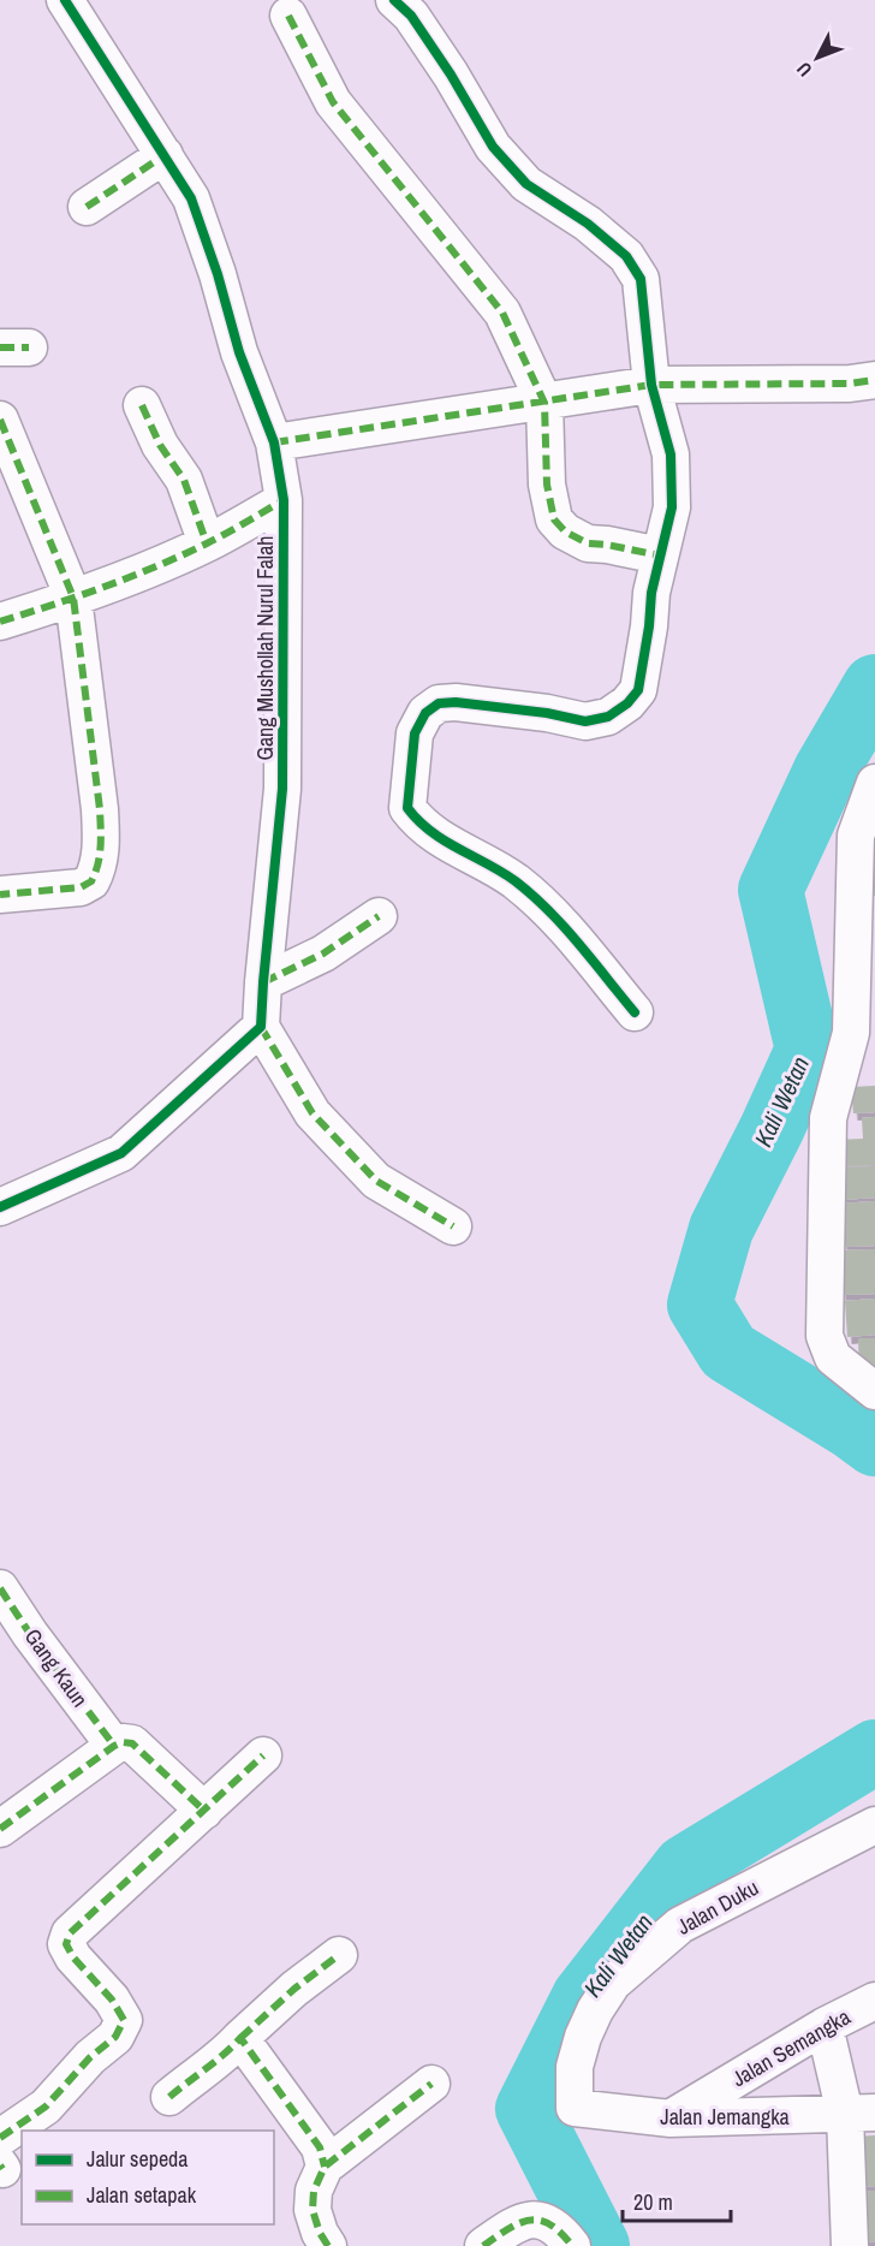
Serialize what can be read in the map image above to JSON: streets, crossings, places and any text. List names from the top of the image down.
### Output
{
  "streets": {
    "street": [
      "Gang Mushollah Nurul Falah",
      "Gang Kaun",
      "Jalan Duku",
      "Jalan Semangka",
      "Jalan Jemangka"
    ]
  },
  "crossings": [
    ["Jalan Duku", "Jalan Jemangka"],
    ["Jalan Semangka", "Jalan Jemangka"]
  ],
  "water": ["Kali Wetan"],
  "legend": ["Jalur sepeda", "Jalan setapak"],
  "scale_bar": "20 m",
  "north": "bottom left"
}
